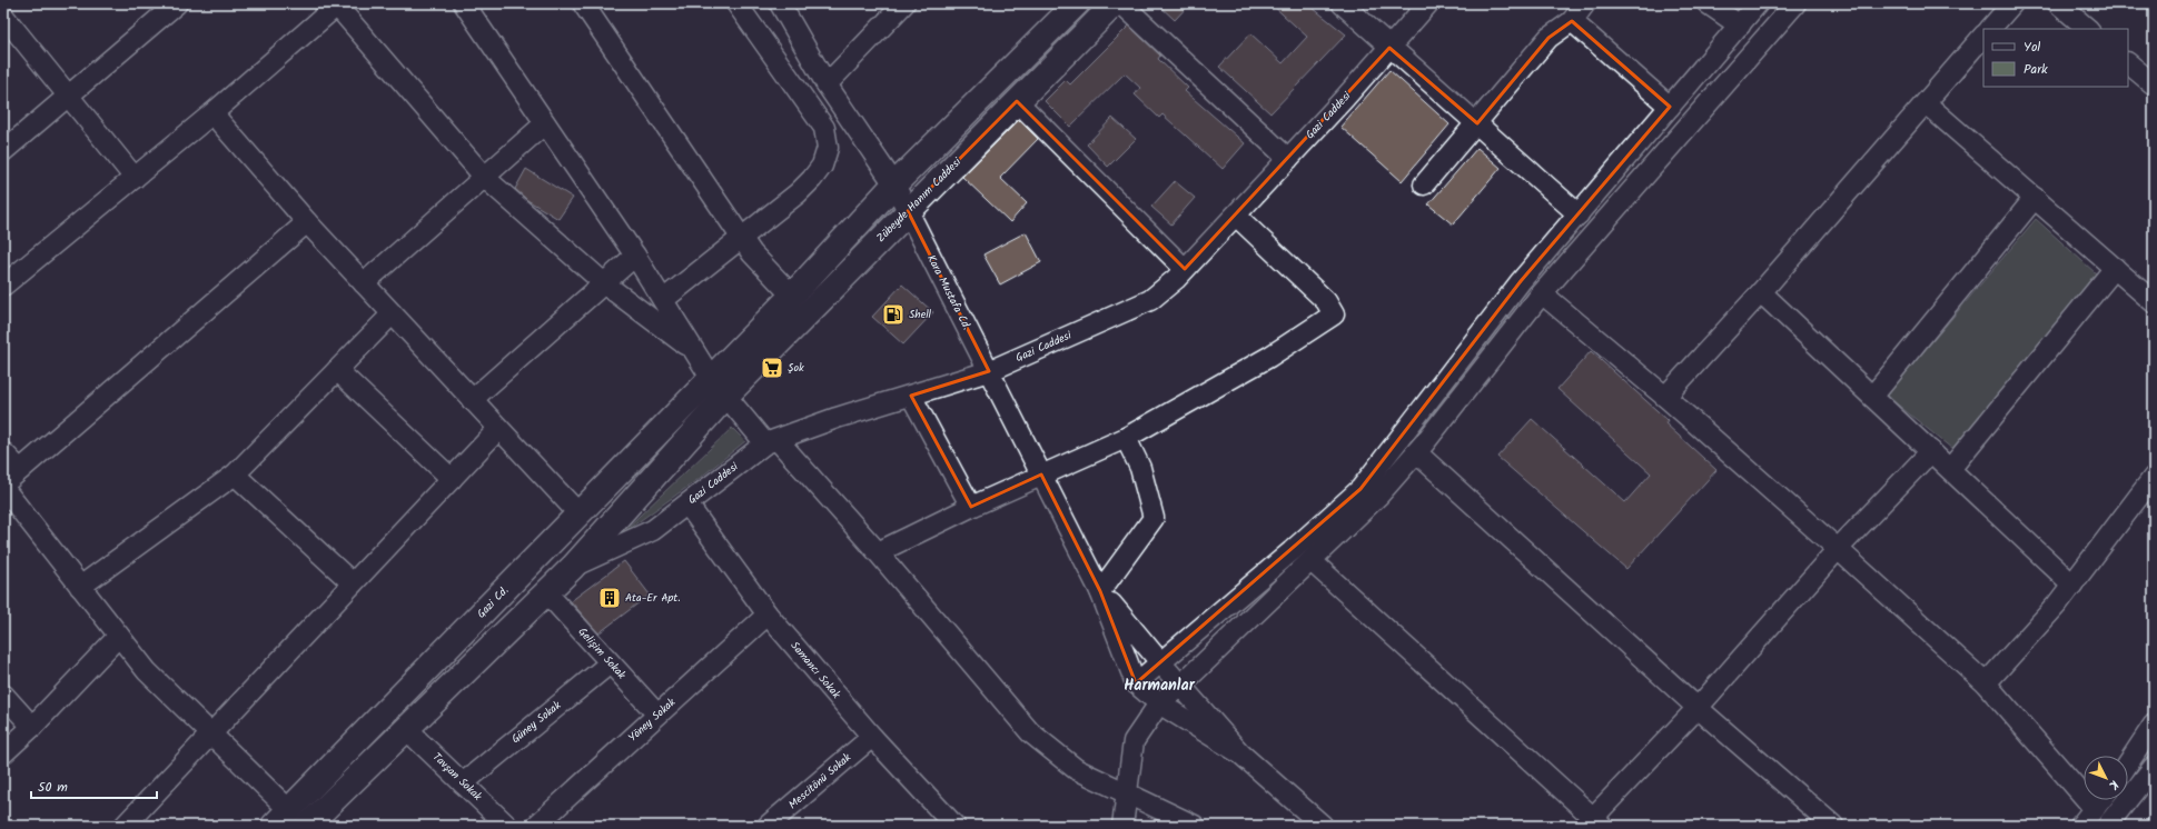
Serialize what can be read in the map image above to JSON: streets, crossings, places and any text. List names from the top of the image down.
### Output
{
  "streets": {
    "main road": ["Zübeyde Hanım Caddesi", "Gazi Cd."],
    "street": [
      "Gazi Caddesi",
      "Kara Mustafa Cd.",
      "Gelişim Sokak",
      "Samancı Sokak",
      "Yöney Sokak",
      "Güney Sokak",
      "Tavşan Sokak",
      "Mescitönü Sokak"
    ]
  },
  "crossings": [
    ["Gazi Caddesi", "Kara Mustafa Cd."],
    ["Gazi Caddesi", "Samancı Sokak"],
    ["Zübeyde Hanım Caddesi", "Kara Mustafa Cd."],
    ["Zübeyde Hanım Caddesi", "Gazi Cd."],
    ["Gelişim Sokak", "Yöney Sokak"],
    ["Gelişim Sokak", "Güney Sokak"],
    ["Samancı Sokak", "Yöney Sokak"],
    ["Samancı Sokak", "Mescitönü Sokak"],
    ["Güney Sokak", "Tavşan Sokak"]
  ],
  "districts": ["Harmanlar"],
  "places": {
    "fuel station": ["Shell"],
    "supermarket": ["Şok"],
    "building": ["Ata-Er Apt."]
  },
  "legend": ["Yol", "Park"],
  "scale_bar": "50 m",
  "north": "bottom right"
}
